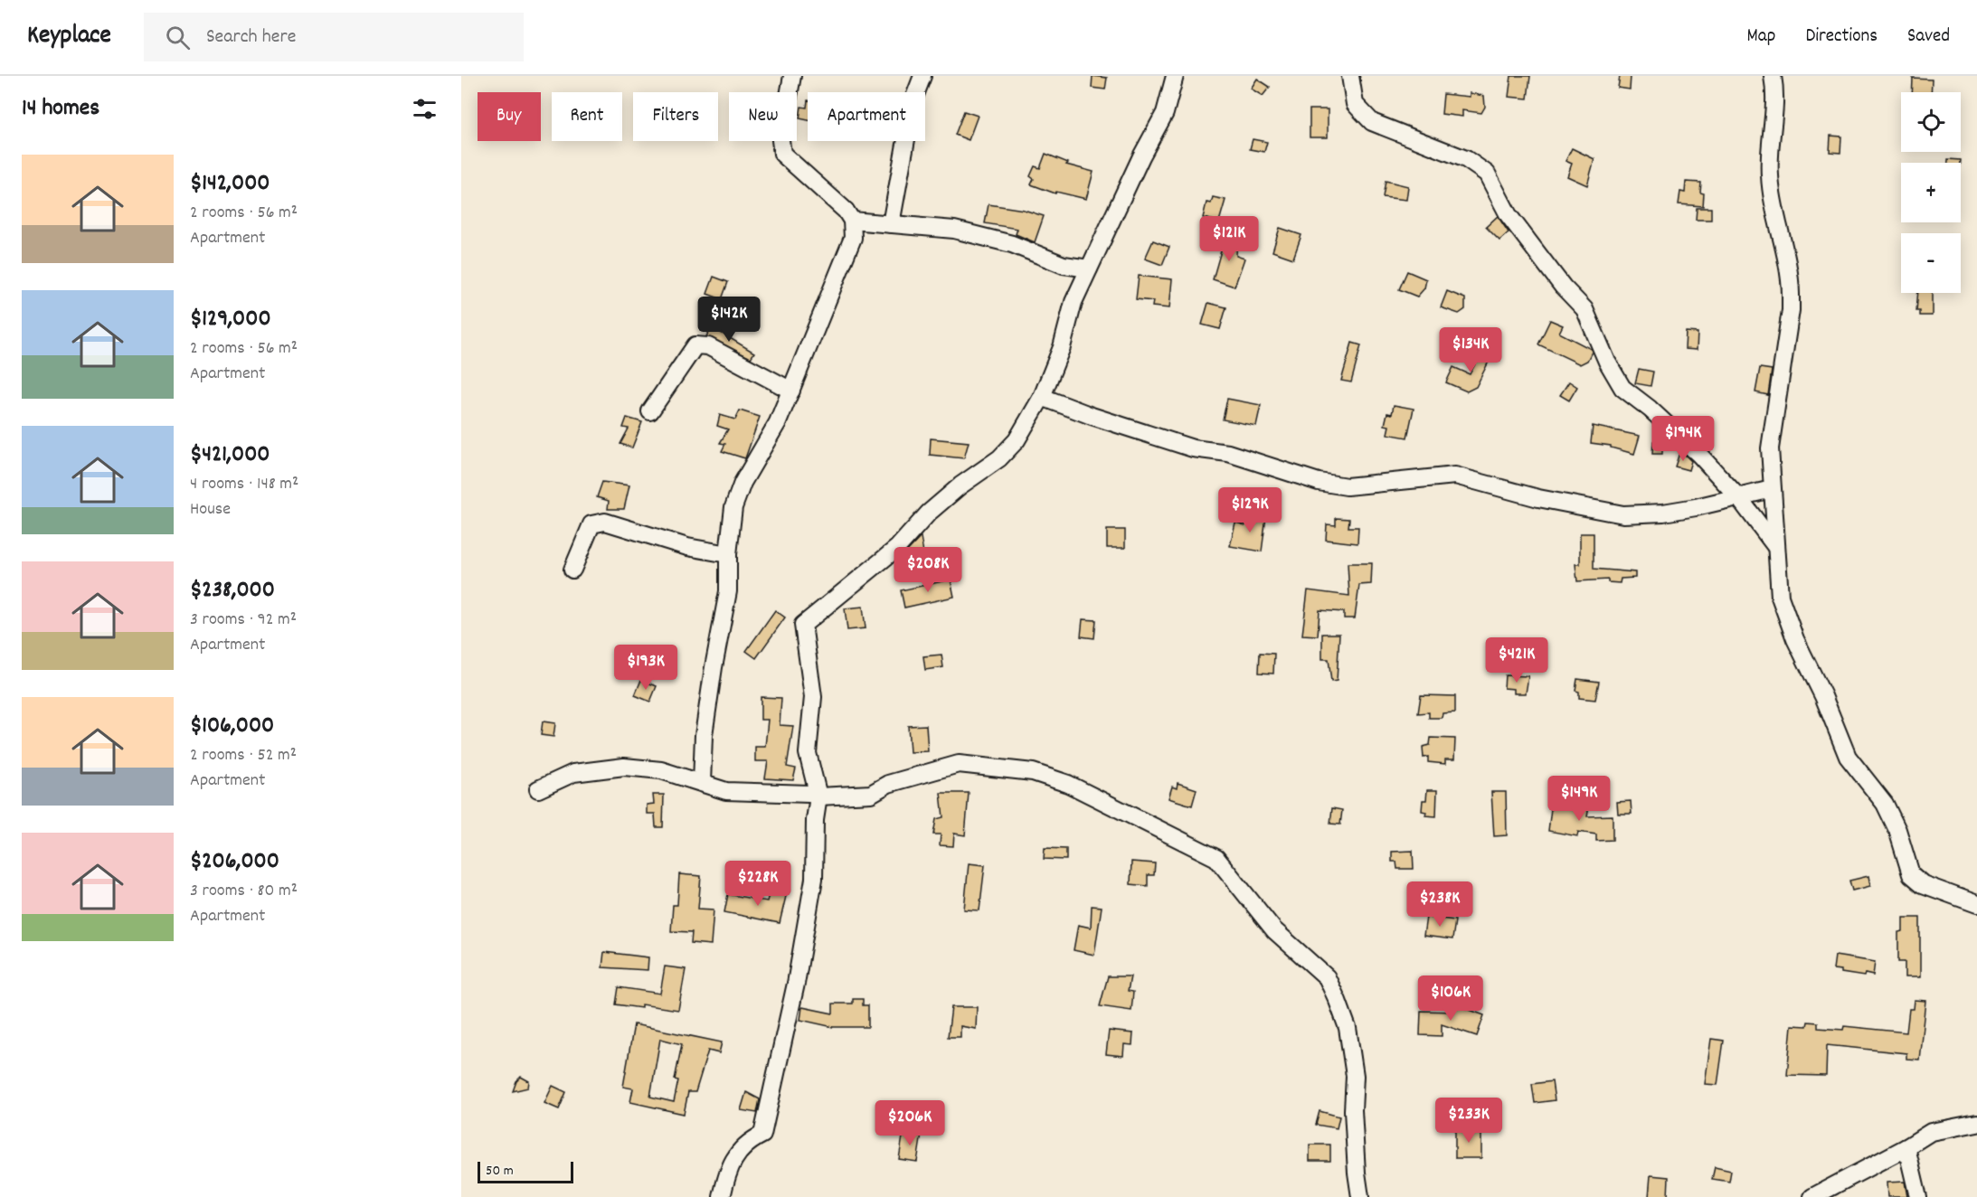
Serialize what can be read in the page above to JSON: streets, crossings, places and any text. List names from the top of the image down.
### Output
{
  "scale_bar": "50 m",
  "page": {
    "header": "Keyplace",
    "search": "Search here",
    "nav": ["Map", "Directions", "Saved"],
    "heading": "14 homes",
    "map_buttons": ["+", "−"],
    "chip": [
      "Buy",
      "Rent",
      "Filters",
      "New",
      "Apartment"
    ],
    "list": [
      {
        "name": "$142,000",
        "note": "2 rooms · 56 m² · Apartment"
      },
      {
        "name": "$129,000",
        "note": "2 rooms · 56 m² · Apartment"
      },
      {
        "name": "$421,000",
        "note": "4 rooms · 148 m² · House"
      },
      {
        "name": "$238,000",
        "note": "3 rooms · 92 m² · Apartment"
      },
      {
        "name": "$106,000",
        "note": "2 rooms · 52 m² · Apartment"
      },
      {
        "name": "$206,000",
        "note": "3 rooms · 80 m² · Apartment"
      }
    ],
    "price": [
      "$121K",
      "$142K",
      "$134K",
      "$194K",
      "$129K",
      "$208K",
      "$421K",
      "$193K",
      "$149K",
      "$228K",
      "$238K",
      "$106K",
      "$233K",
      "$206K"
    ],
    "scale": "50 m"
  }
}
